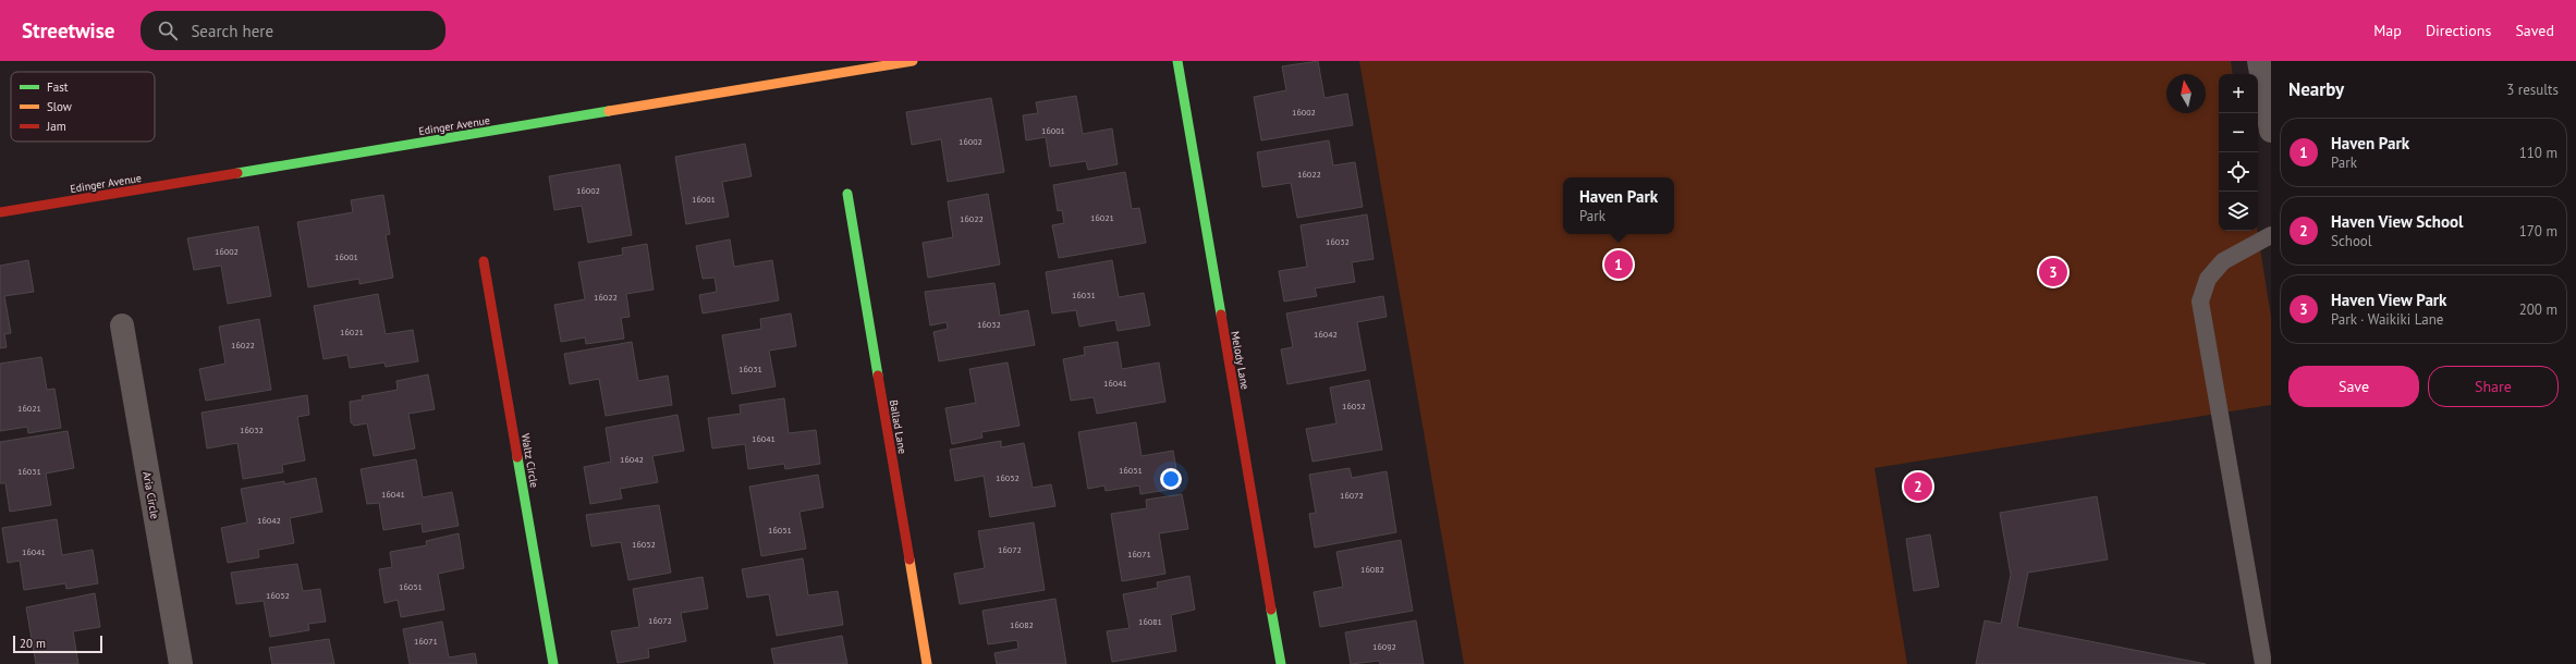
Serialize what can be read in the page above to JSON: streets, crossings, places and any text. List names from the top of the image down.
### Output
{
  "streets": {
    "street": [
      "Edinger Avenue",
      "Melody Lane",
      "Ballad Lane",
      "Waltz Circle",
      "Aria Circle"
    ]
  },
  "house_numbers": [
    "16002",
    "16001",
    "16002",
    "16022",
    "16002",
    "16001",
    "16021",
    "16022",
    "16032",
    "16002",
    "16001",
    "16031",
    "16022",
    "16032",
    "16021",
    "16042",
    "16022",
    "16031",
    "16041",
    "16052",
    "16021",
    "16032",
    "16041",
    "16042",
    "16051",
    "16031",
    "16052",
    "16041",
    "16072",
    "16042",
    "16051",
    "16052",
    "16072",
    "16041",
    "16071",
    "16082",
    "16051",
    "16052",
    "16072",
    "16081",
    "16082",
    "16071",
    "16092"
  ],
  "legend": ["Fast", "Slow", "Jam"],
  "scale_bar": "20 m",
  "north": "top",
  "page": {
    "header": "Streetwise",
    "search": "Search here",
    "nav": ["Map", "Directions", "Saved"],
    "heading": ["Nearby", "3 results"],
    "map_buttons": ["+", "−"],
    "list": [
      {
        "mark": "1",
        "name": "Haven Park",
        "note": "Park",
        "value": "110 m"
      },
      {
        "mark": "2",
        "name": "Haven View School",
        "note": "School",
        "value": "170 m"
      },
      {
        "mark": "3",
        "name": "Haven View Park",
        "note": "Park · Waikiki Lane",
        "value": "200 m"
      }
    ],
    "popup": ["Haven Park", "Park"],
    "pins": ["1", "3", "2"],
    "buttons": ["Save", "Share"],
    "scale": "20 m"
  }
}
